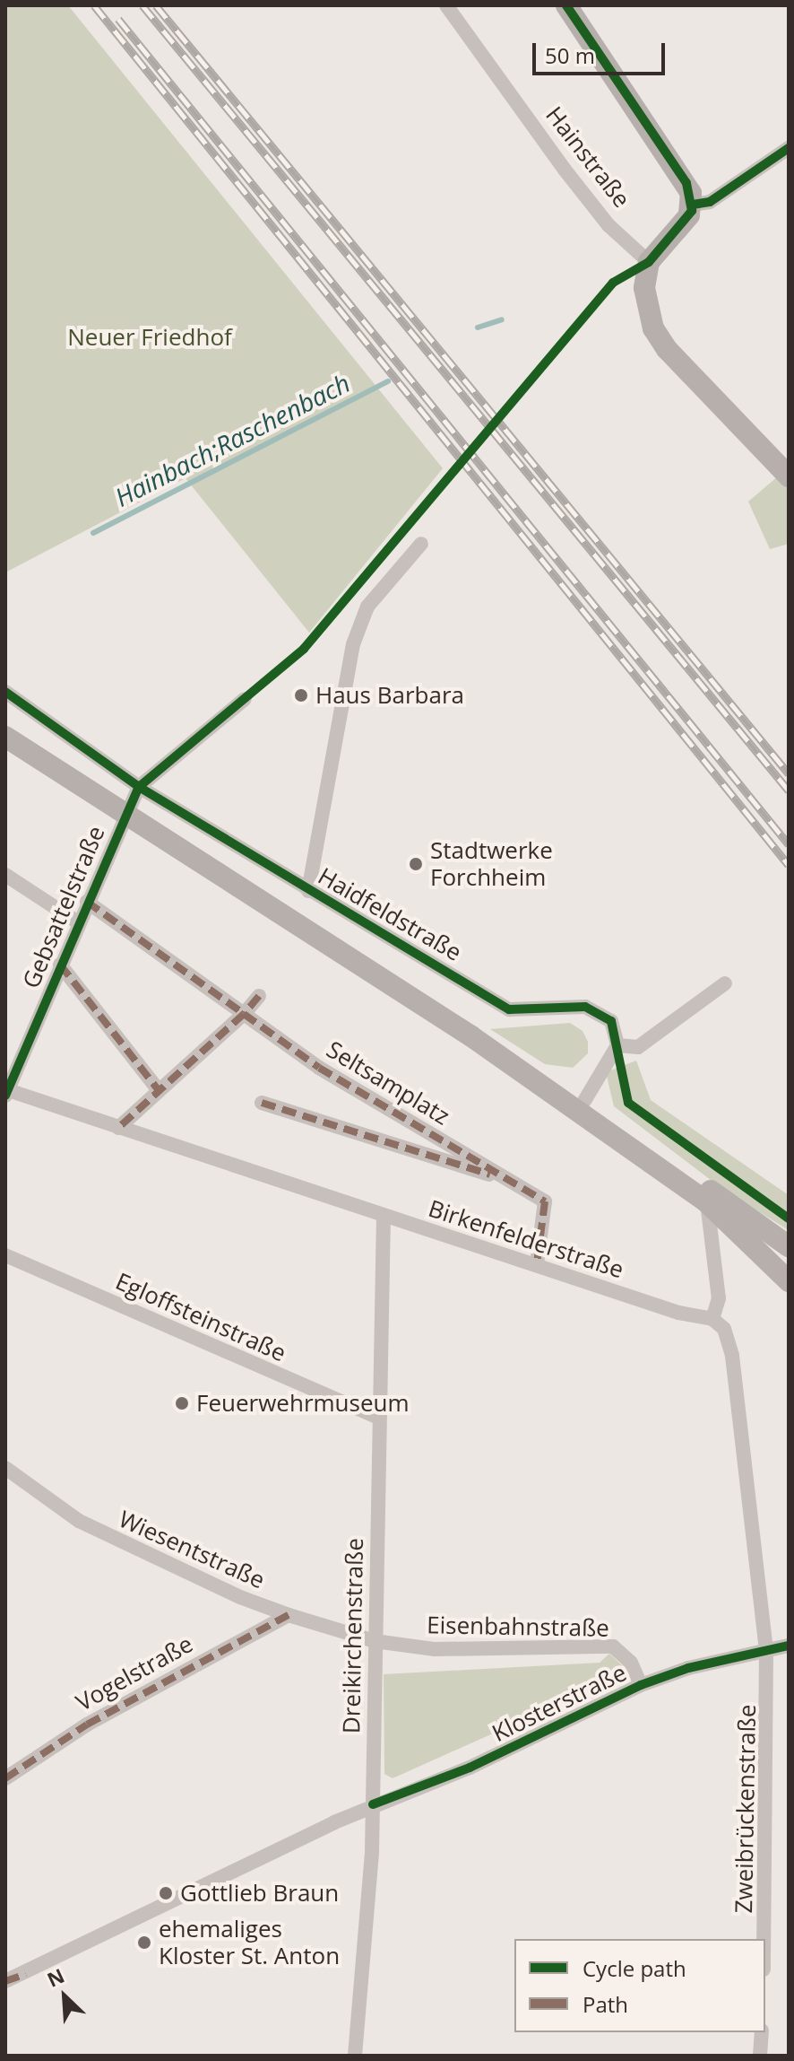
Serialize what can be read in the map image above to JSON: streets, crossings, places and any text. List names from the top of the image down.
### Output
{
  "streets": {
    "street": [
      "Hainstraße",
      "Gebsattelstraße",
      "Haidfeldstraße",
      "Seltsamplatz",
      "Birkenfelderstraße",
      "Egloffsteinstraße",
      "Wiesentstraße",
      "Eisenbahnstraße",
      "Dreikirchenstraße",
      "Vogelstraße",
      "Klosterstraße",
      "Zweibrückenstraße"
    ]
  },
  "crossings": [
    ["Gebsattelstraße", "Seltsamplatz"],
    ["Gebsattelstraße", "Birkenfelderstraße"],
    ["Seltsamplatz", "Birkenfelderstraße"],
    ["Birkenfelderstraße", "Dreikirchenstraße"],
    ["Egloffsteinstraße", "Dreikirchenstraße"],
    ["Wiesentstraße", "Eisenbahnstraße"],
    ["Wiesentstraße", "Dreikirchenstraße"],
    ["Wiesentstraße", "Vogelstraße"],
    ["Eisenbahnstraße", "Dreikirchenstraße"],
    ["Eisenbahnstraße", "Klosterstraße"],
    ["Dreikirchenstraße", "Klosterstraße"],
    ["Klosterstraße", "Zweibrückenstraße"]
  ],
  "water": ["Hainbach;Raschenbach"],
  "parks": ["Neuer Friedhof"],
  "places": [
    "Haus Barbara",
    "Stadtwerke Forchheim",
    "Feuerwehrmuseum",
    "Gottlieb Braun",
    "ehemaliges Kloster St. Anton"
  ],
  "legend": ["Cycle path", "Path"],
  "scale_bar": "50 m",
  "north": "top left"
}
